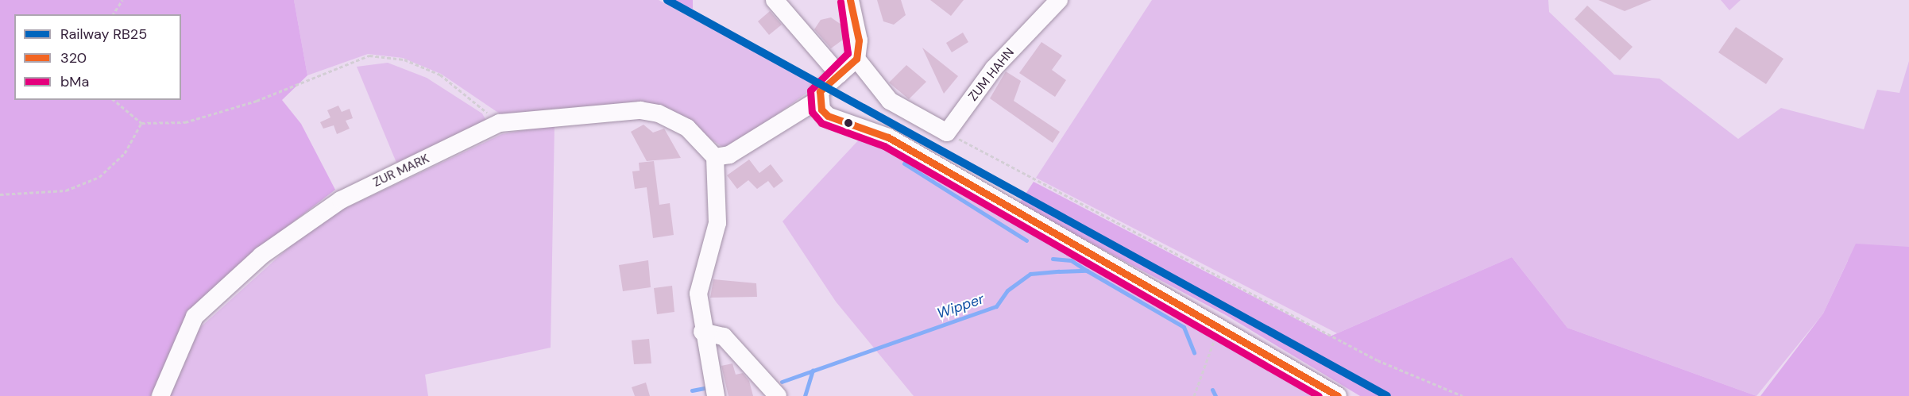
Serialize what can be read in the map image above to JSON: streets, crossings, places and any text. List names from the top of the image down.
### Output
{
  "streets": {
    "street": ["ZUM HAHN", "ZUR MARK"]
  },
  "water": ["Wipper"],
  "lines": ["rail line RB25", "transit line 320", "transit line bMa"],
  "legend": ["Railway RB25", "320", "bMa"]
}
